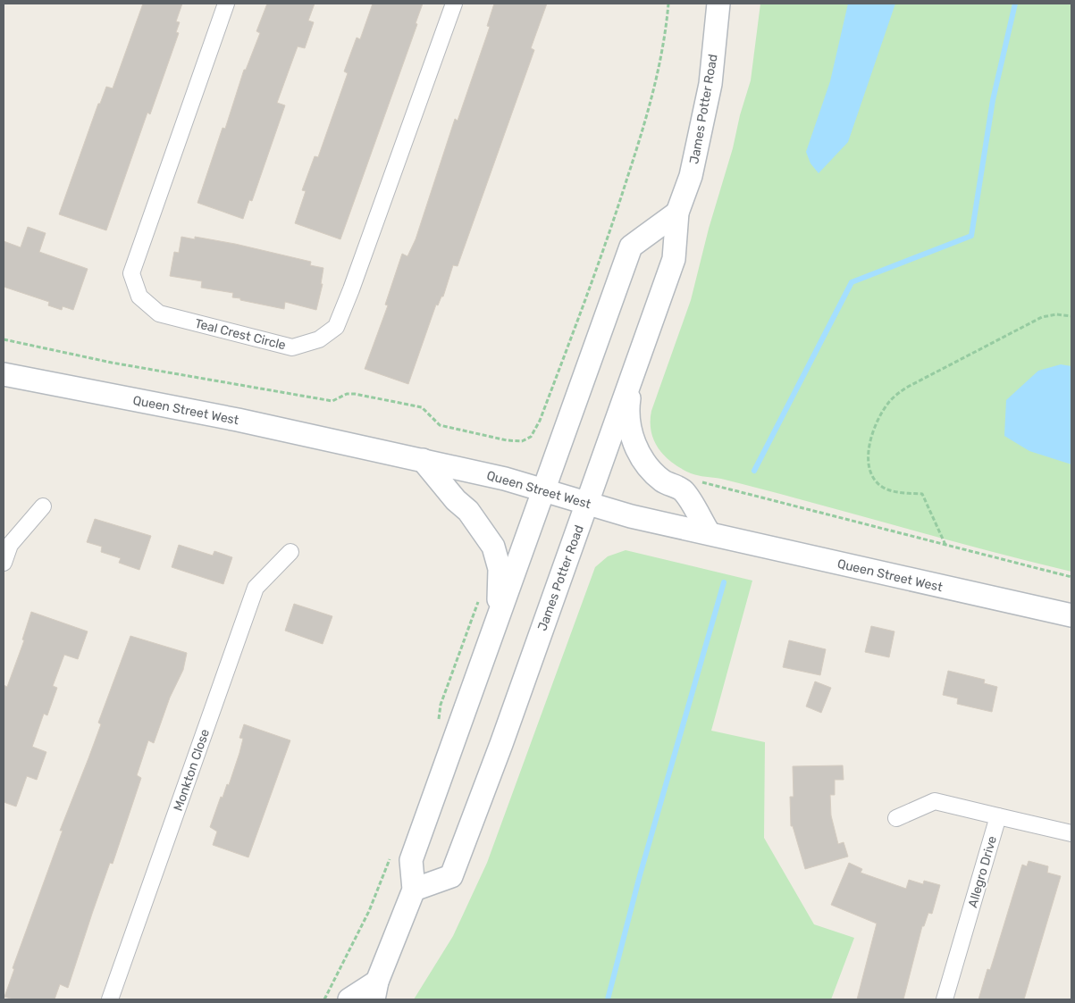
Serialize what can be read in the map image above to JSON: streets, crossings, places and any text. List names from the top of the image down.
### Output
{
  "streets": {
    "main road": ["James Potter Road", "Queen Street West"],
    "street": ["Teal Crest Circle", "Monkton Close", "Allegro Drive"]
  },
  "crossings": [
    ["James Potter Road", "Queen Street West"]
  ]
}
